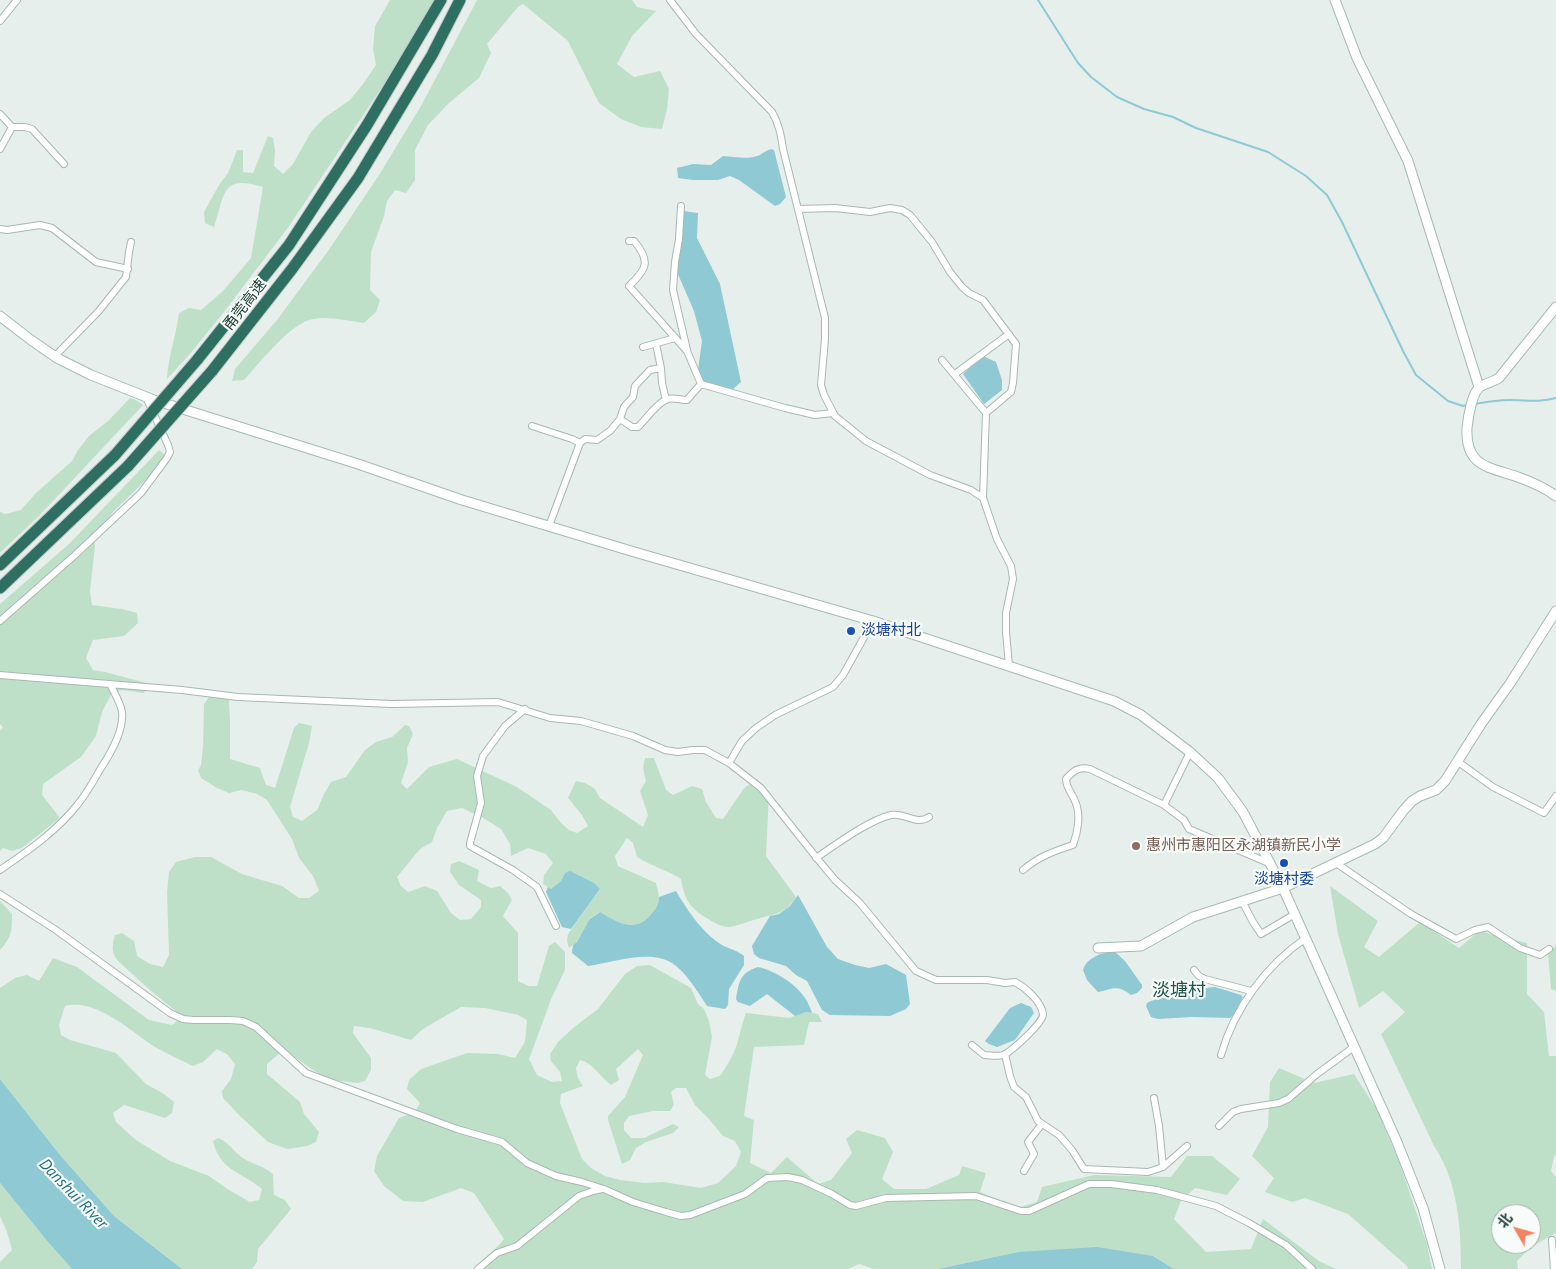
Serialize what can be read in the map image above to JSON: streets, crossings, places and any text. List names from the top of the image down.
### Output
{
  "streets": {
    "highway": ["甬莞高速"]
  },
  "districts": ["淡塘村"],
  "water": ["Danshui River"],
  "places": ["淡塘村北", "惠州市惠阳区永湖镇新民小学", "淡塘村委"],
  "north": "top left"
}
